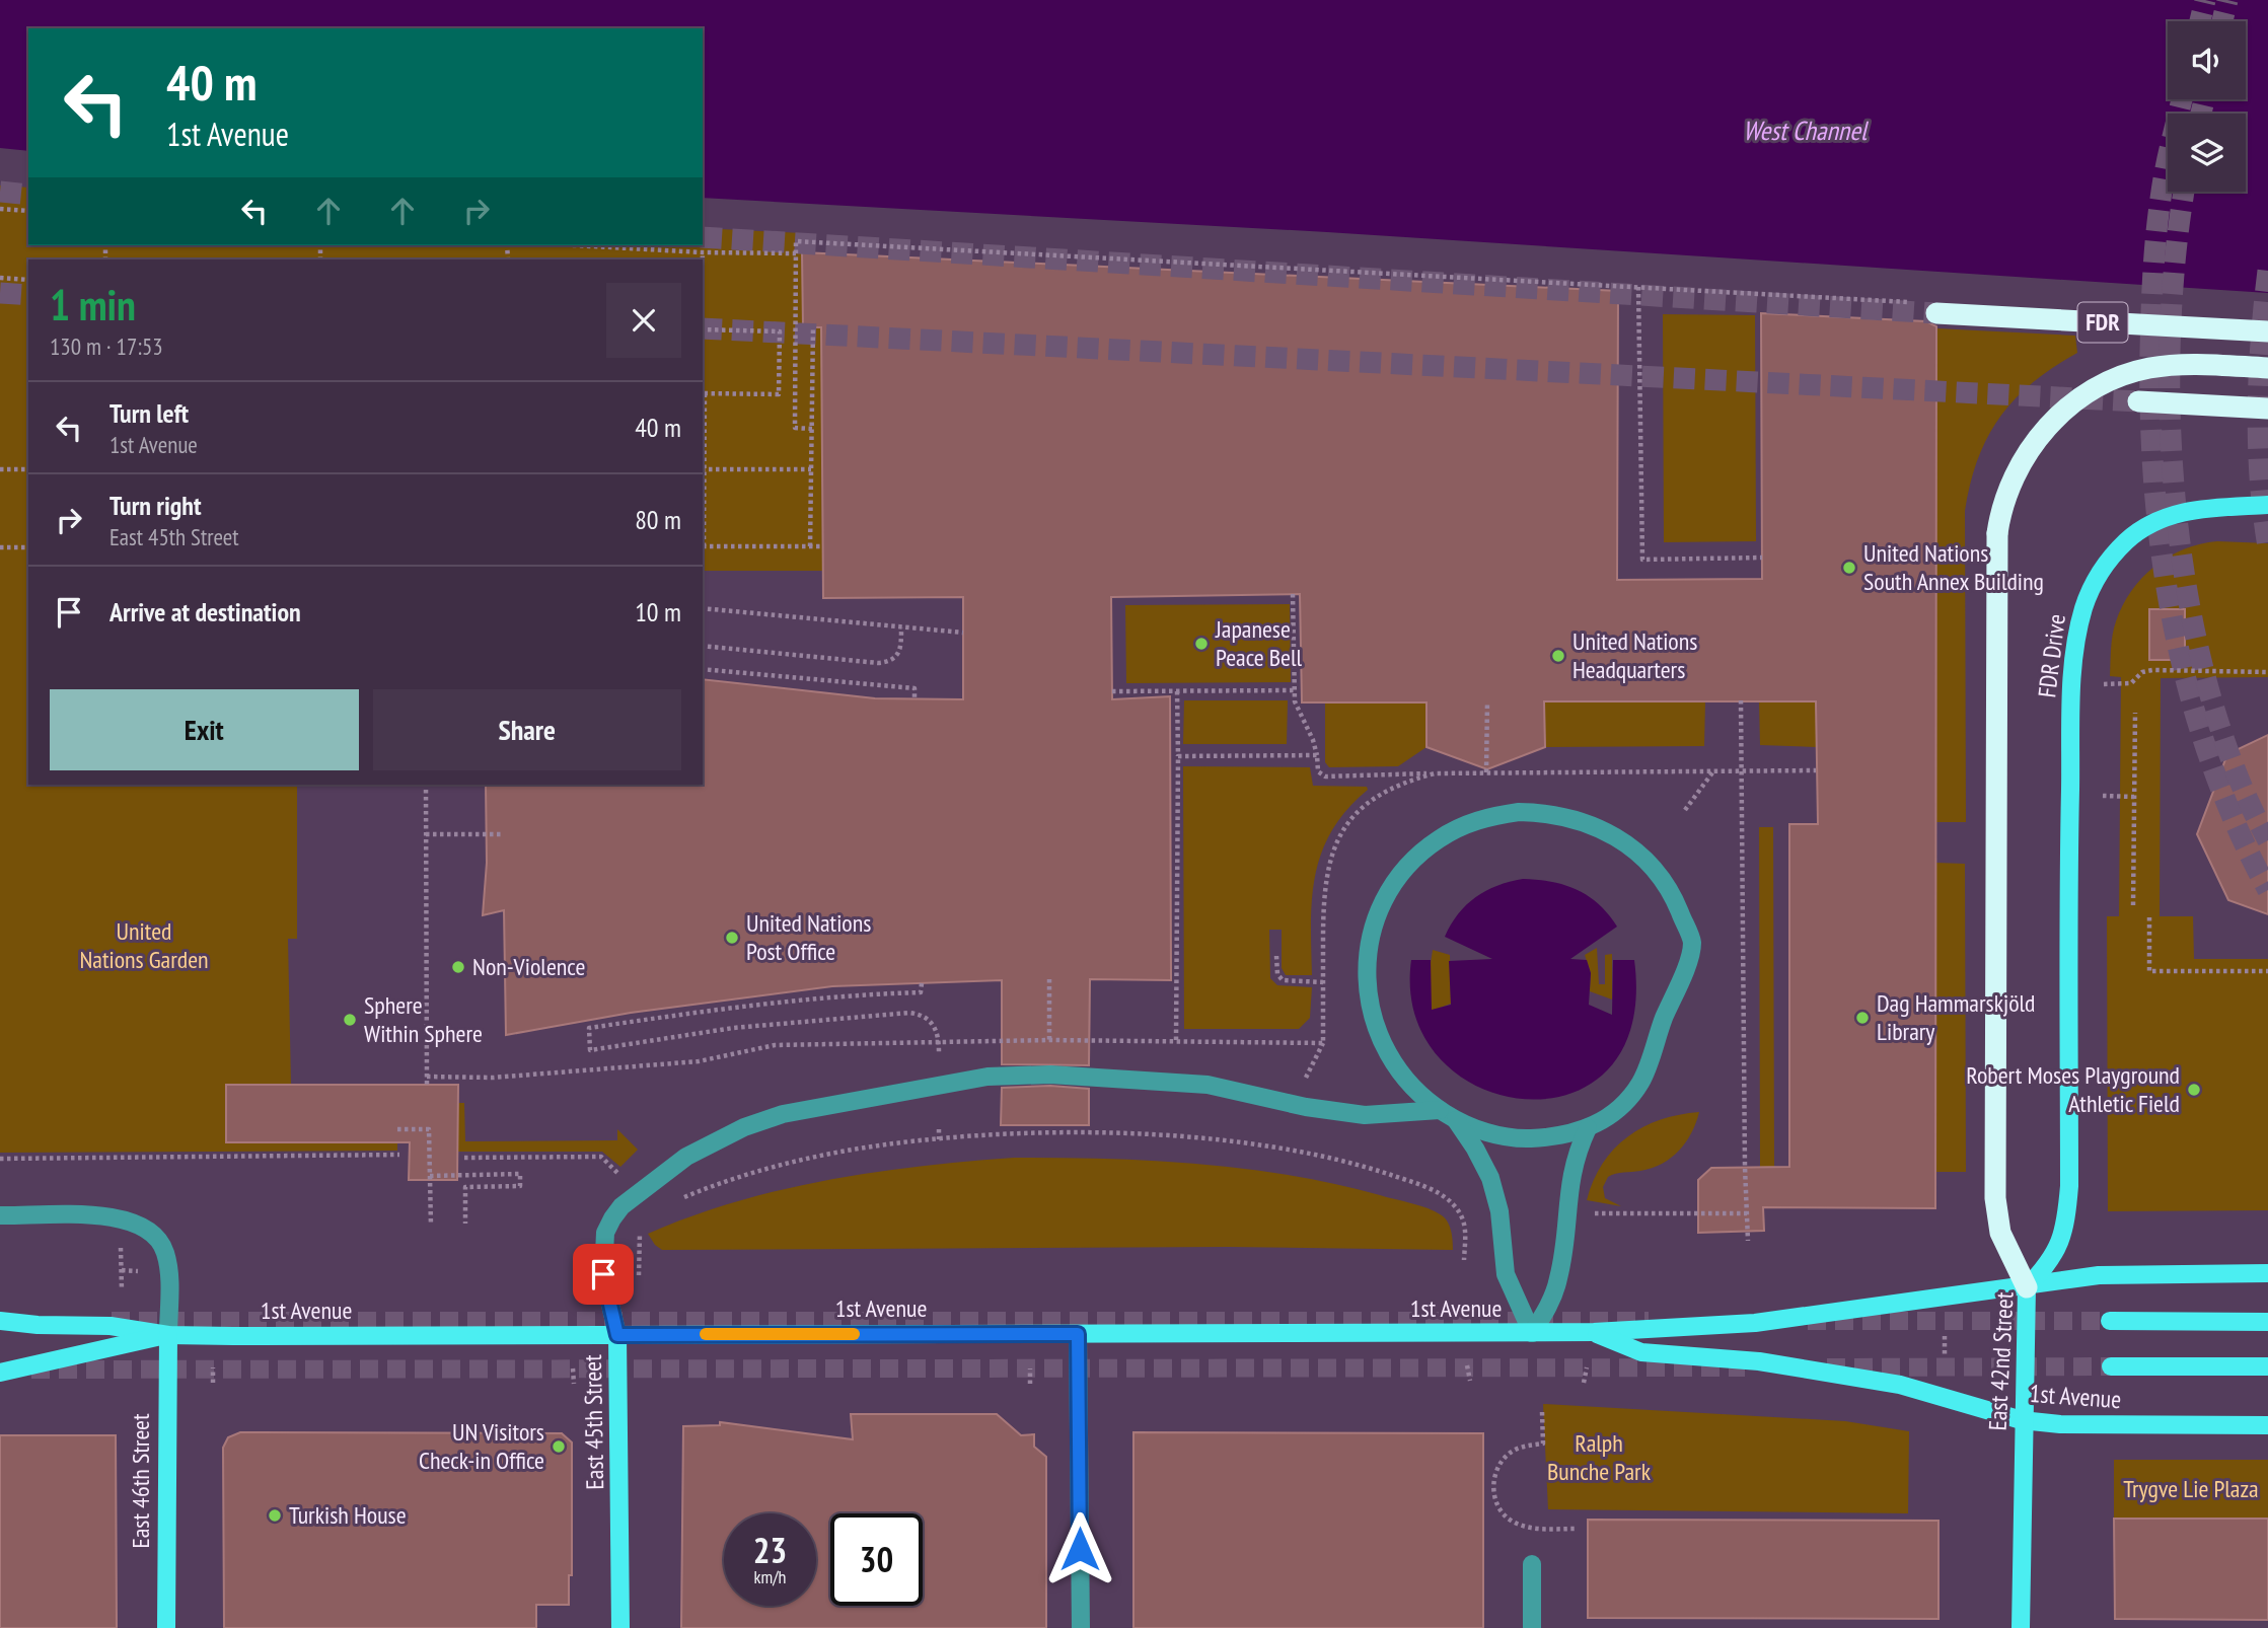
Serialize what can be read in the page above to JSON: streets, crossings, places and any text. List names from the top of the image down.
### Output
{
  "streets": {
    "highway": ["FDR"],
    "main road": [
      "FDR Drive",
      "1st Avenue",
      "East 42nd Street",
      "East 45th Street",
      "East 46th Street"
    ]
  },
  "crossings": [
    ["FDR Drive", "East 42nd Street"],
    ["1st Avenue", "East 42nd Street"],
    ["1st Avenue", "East 45th Street"],
    ["1st Avenue", "East 46th Street"]
  ],
  "water": ["West Channel"],
  "parks": ["United Nations Garden", "Ralph Bunche Park", "Trygve Lie Plaza"],
  "places": [
    "United Nations South Annex Building",
    "Japanese Peace Bell",
    "United Nations Headquarters",
    "United Nations Post Office",
    "Non-Violence",
    "Dag Hammarskjöld Library",
    "Sphere Within Sphere",
    "Robert Moses Playground Athletic Field",
    "UN Visitors Check-in Office",
    "Turkish House"
  ],
  "page": {
    "turn": ["40 m", "1st Avenue"],
    "heading": ["1 min", "130 m · 17:53"],
    "list": [
      {
        "name": "Turn left",
        "note": "1st Avenue",
        "value": "40 m"
      },
      {
        "name": "Turn right",
        "note": "East 45th Street",
        "value": "80 m"
      },
      {
        "name": "Arrive at destination",
        "value": "10 m"
      }
    ],
    "buttons": ["Exit", "Share"],
    "speed": "23 km/h",
    "limit": "30"
  }
}
